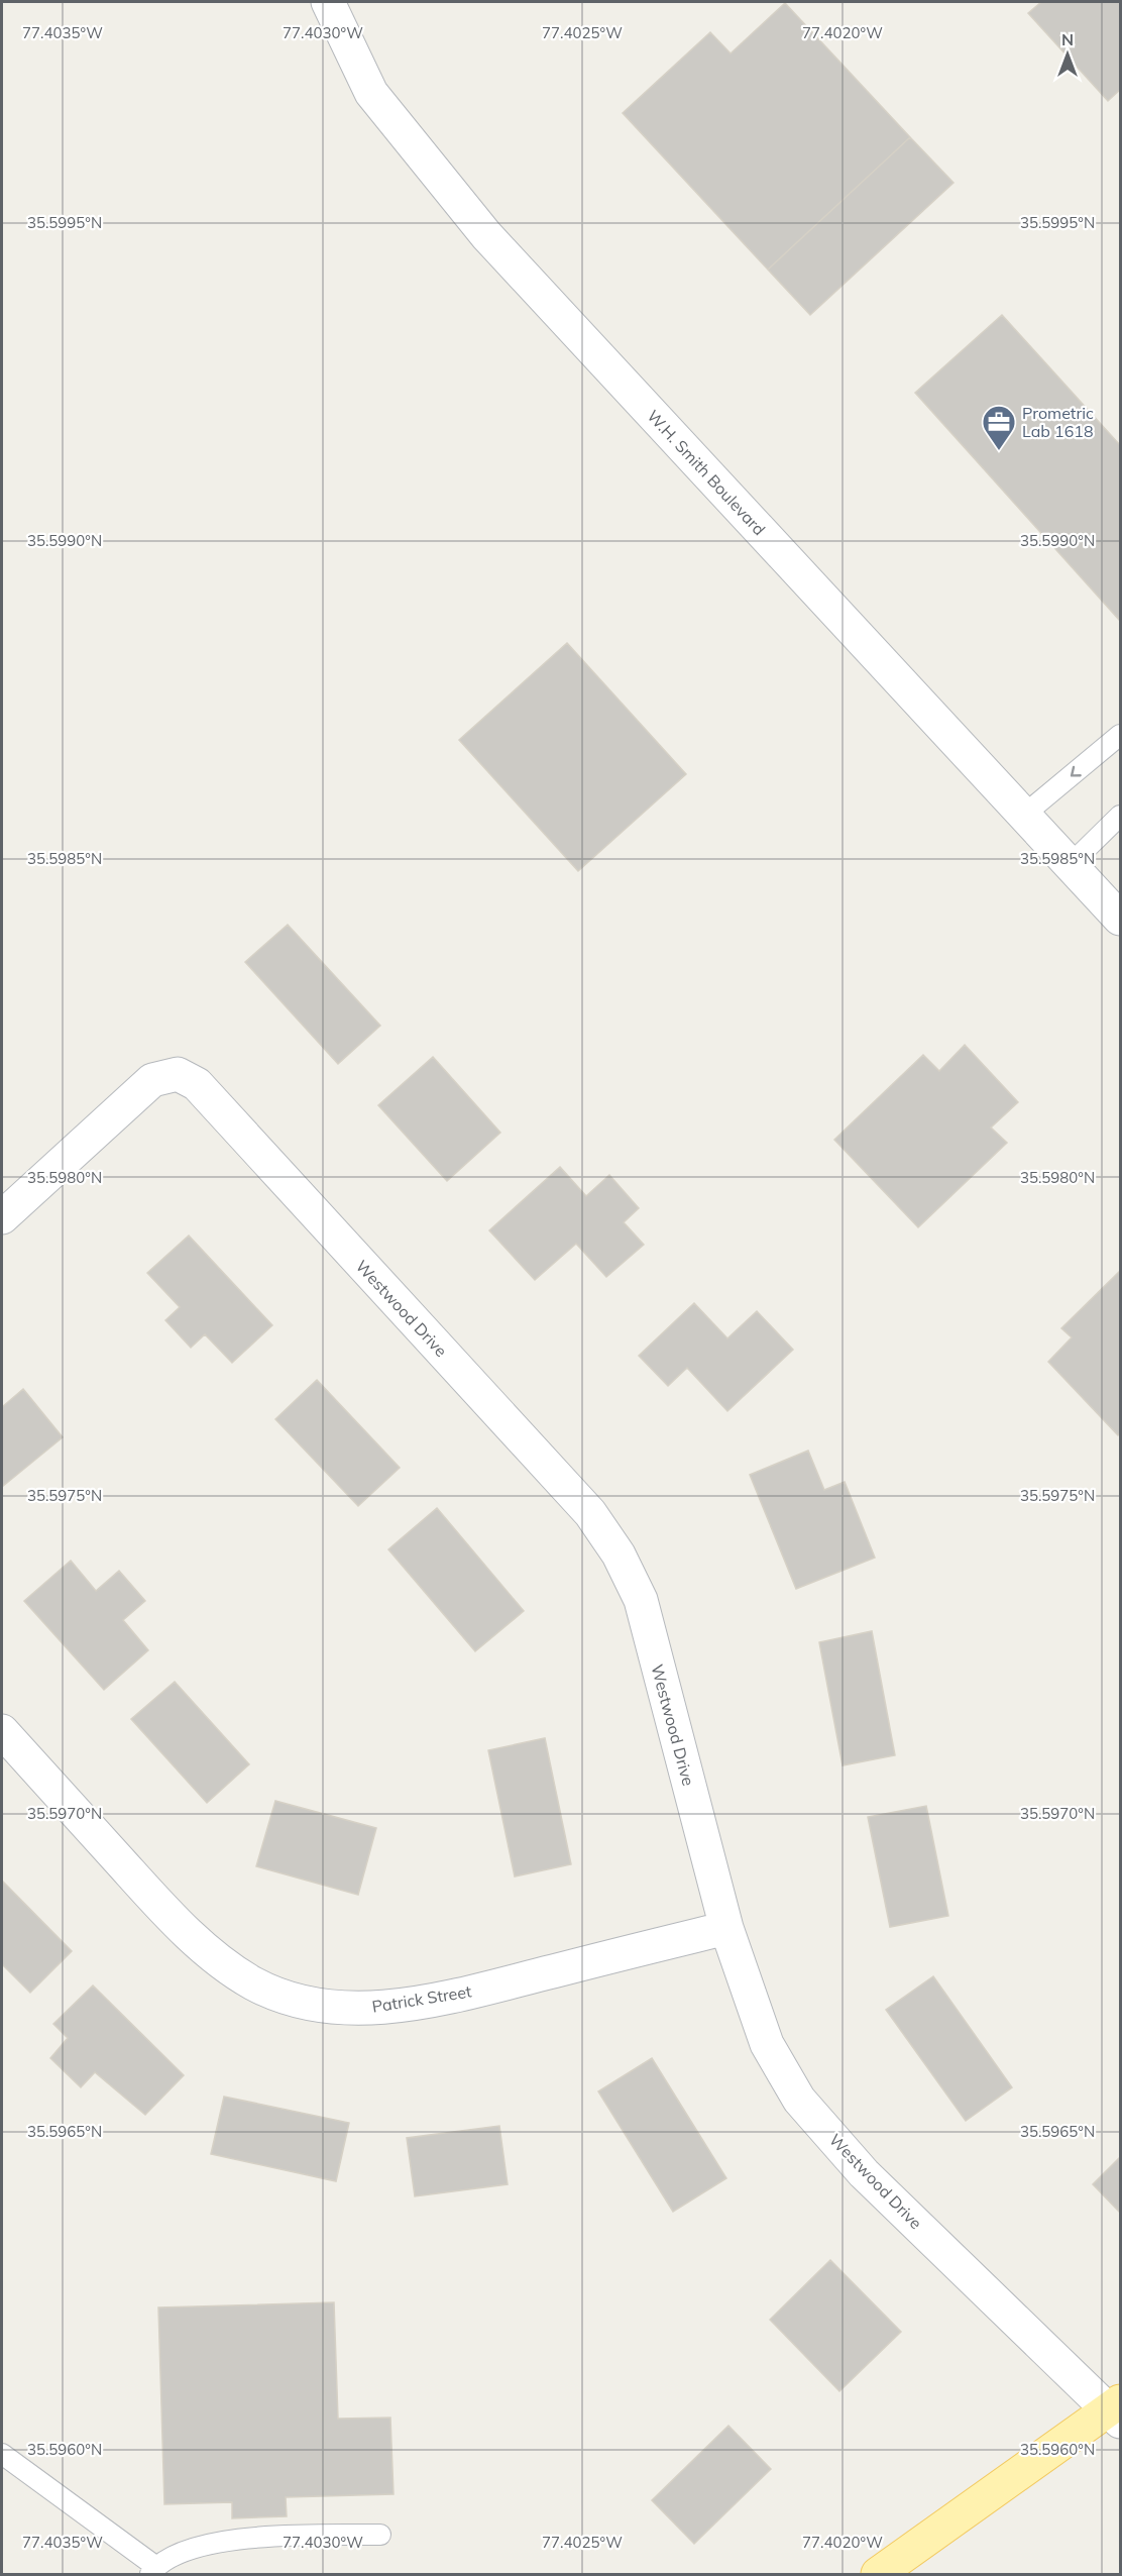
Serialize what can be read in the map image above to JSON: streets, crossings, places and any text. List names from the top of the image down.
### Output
{
  "streets": {
    "street": ["W.H. Smith Boulevard", "Westwood Drive", "Patrick Street"]
  },
  "crossings": [
    ["Westwood Drive", "Patrick Street"]
  ],
  "places": {
    "office": ["Prometric Lab 1618"]
  },
  "north": "top",
  "coordinates": [
    "77.4035°W",
    "77.4030°W",
    "77.4025°W",
    "77.4020°W",
    "35.5995°N",
    "35.5990°N",
    "35.5985°N",
    "35.5980°N",
    "35.5975°N",
    "35.5970°N",
    "35.5965°N",
    "35.5960°N"
  ]
}
